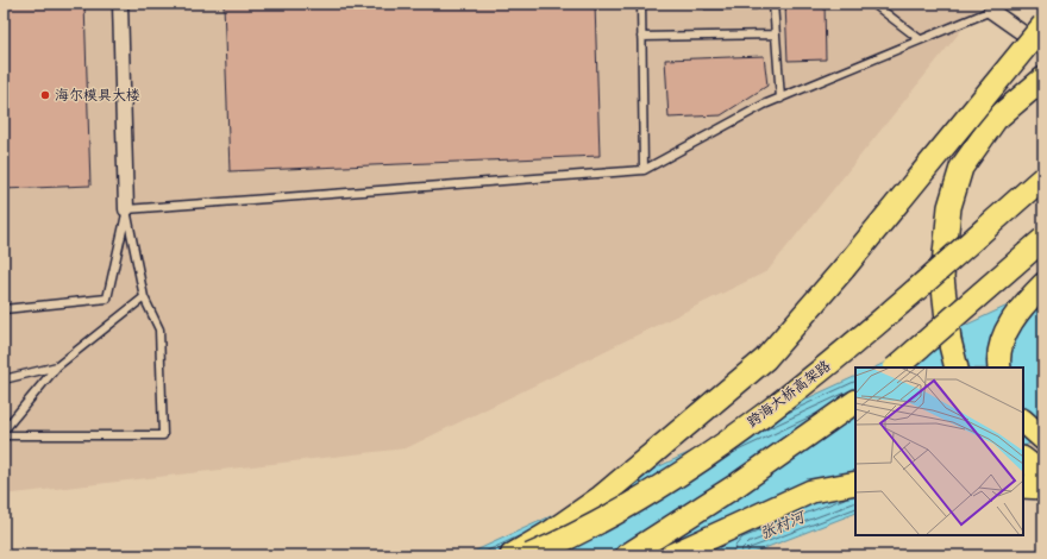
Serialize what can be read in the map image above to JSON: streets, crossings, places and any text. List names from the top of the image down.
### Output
{
  "streets": {
    "highway": ["跨海大桥高架路"]
  },
  "water": ["张村河"],
  "places": ["海尔模具大楼"]
}
